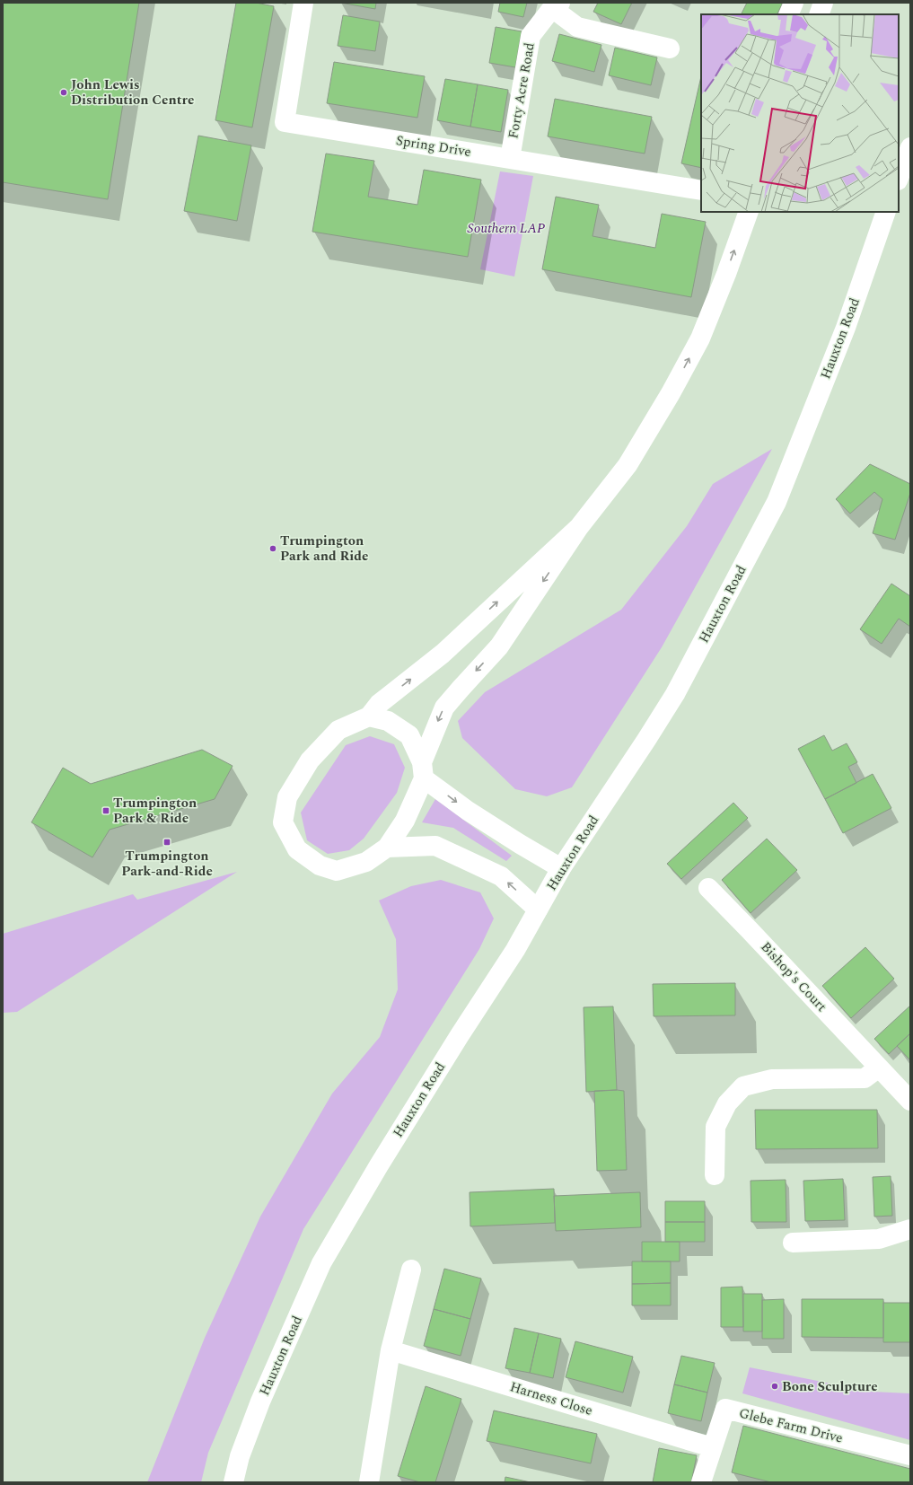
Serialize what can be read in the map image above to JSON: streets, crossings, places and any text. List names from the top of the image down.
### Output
{
  "streets": {
    "street": [
      "Forty Acre Road",
      "Spring Drive",
      "Hauxton Road",
      "Bishop's Court",
      "Harness Close",
      "Glebe Farm Drive"
    ]
  },
  "crossings": [
    ["Forty Acre Road", "Spring Drive"],
    ["Harness Close", "Glebe Farm Drive"]
  ],
  "parks": ["Southern LAP"],
  "places": {
    "other": ["John Lewis Distribution Centre", "Trumpington Park and Ride", "Bone Sculpture"],
    "transit": ["Trumpington Park & Ride", "Trumpington Park-and-Ride"]
  }
}
